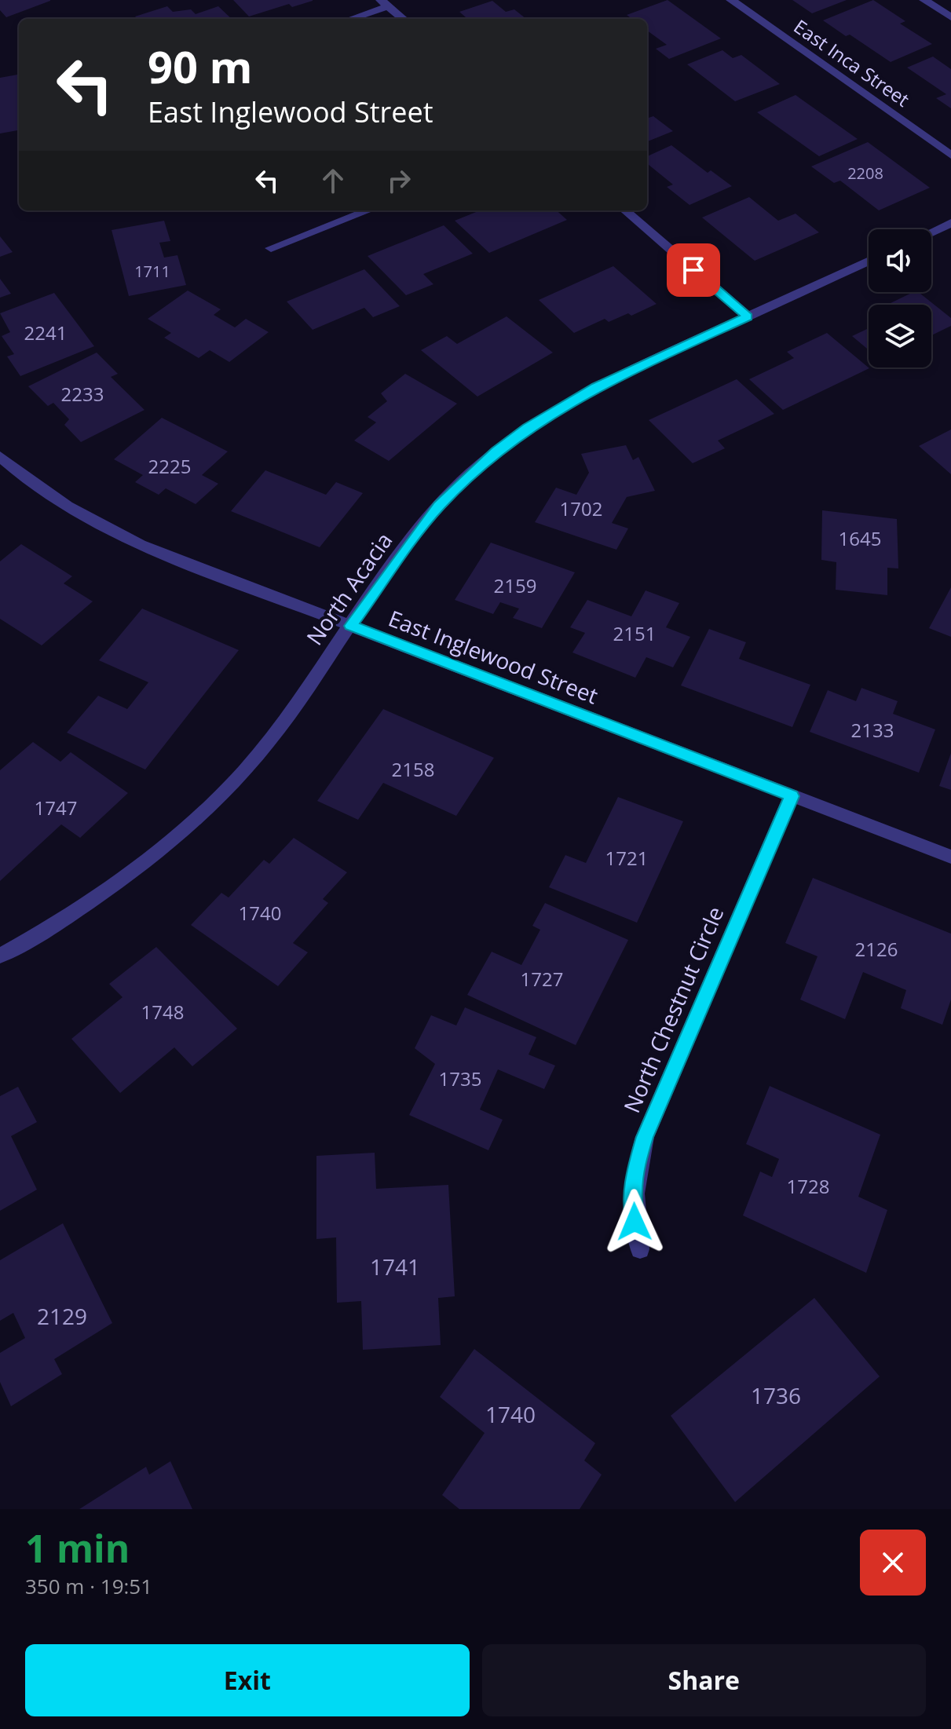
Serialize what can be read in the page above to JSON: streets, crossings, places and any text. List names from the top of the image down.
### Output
{
  "streets": {
    "street": [
      "East Inca Street",
      "North Acacia",
      "East Inglewood Street",
      "North Chestnut Circle"
    ]
  },
  "crossings": [
    ["North Acacia", "East Inglewood Street"],
    ["East Inglewood Street", "North Chestnut Circle"]
  ],
  "house_numbers": [
    "2208",
    "1711",
    "2241",
    "2233",
    "2225",
    "1702",
    "1645",
    "2159",
    "2151",
    "2133",
    "2158",
    "1747",
    "1721",
    "1740",
    "2126",
    "1727",
    "1748",
    "1735",
    "1728",
    "1741",
    "2129",
    "1736",
    "1740"
  ],
  "page": {
    "turn": ["90 m", "East Inglewood Street"],
    "heading": ["1 min", "350 m · 19:51"],
    "buttons": ["Exit", "Share"]
  }
}
